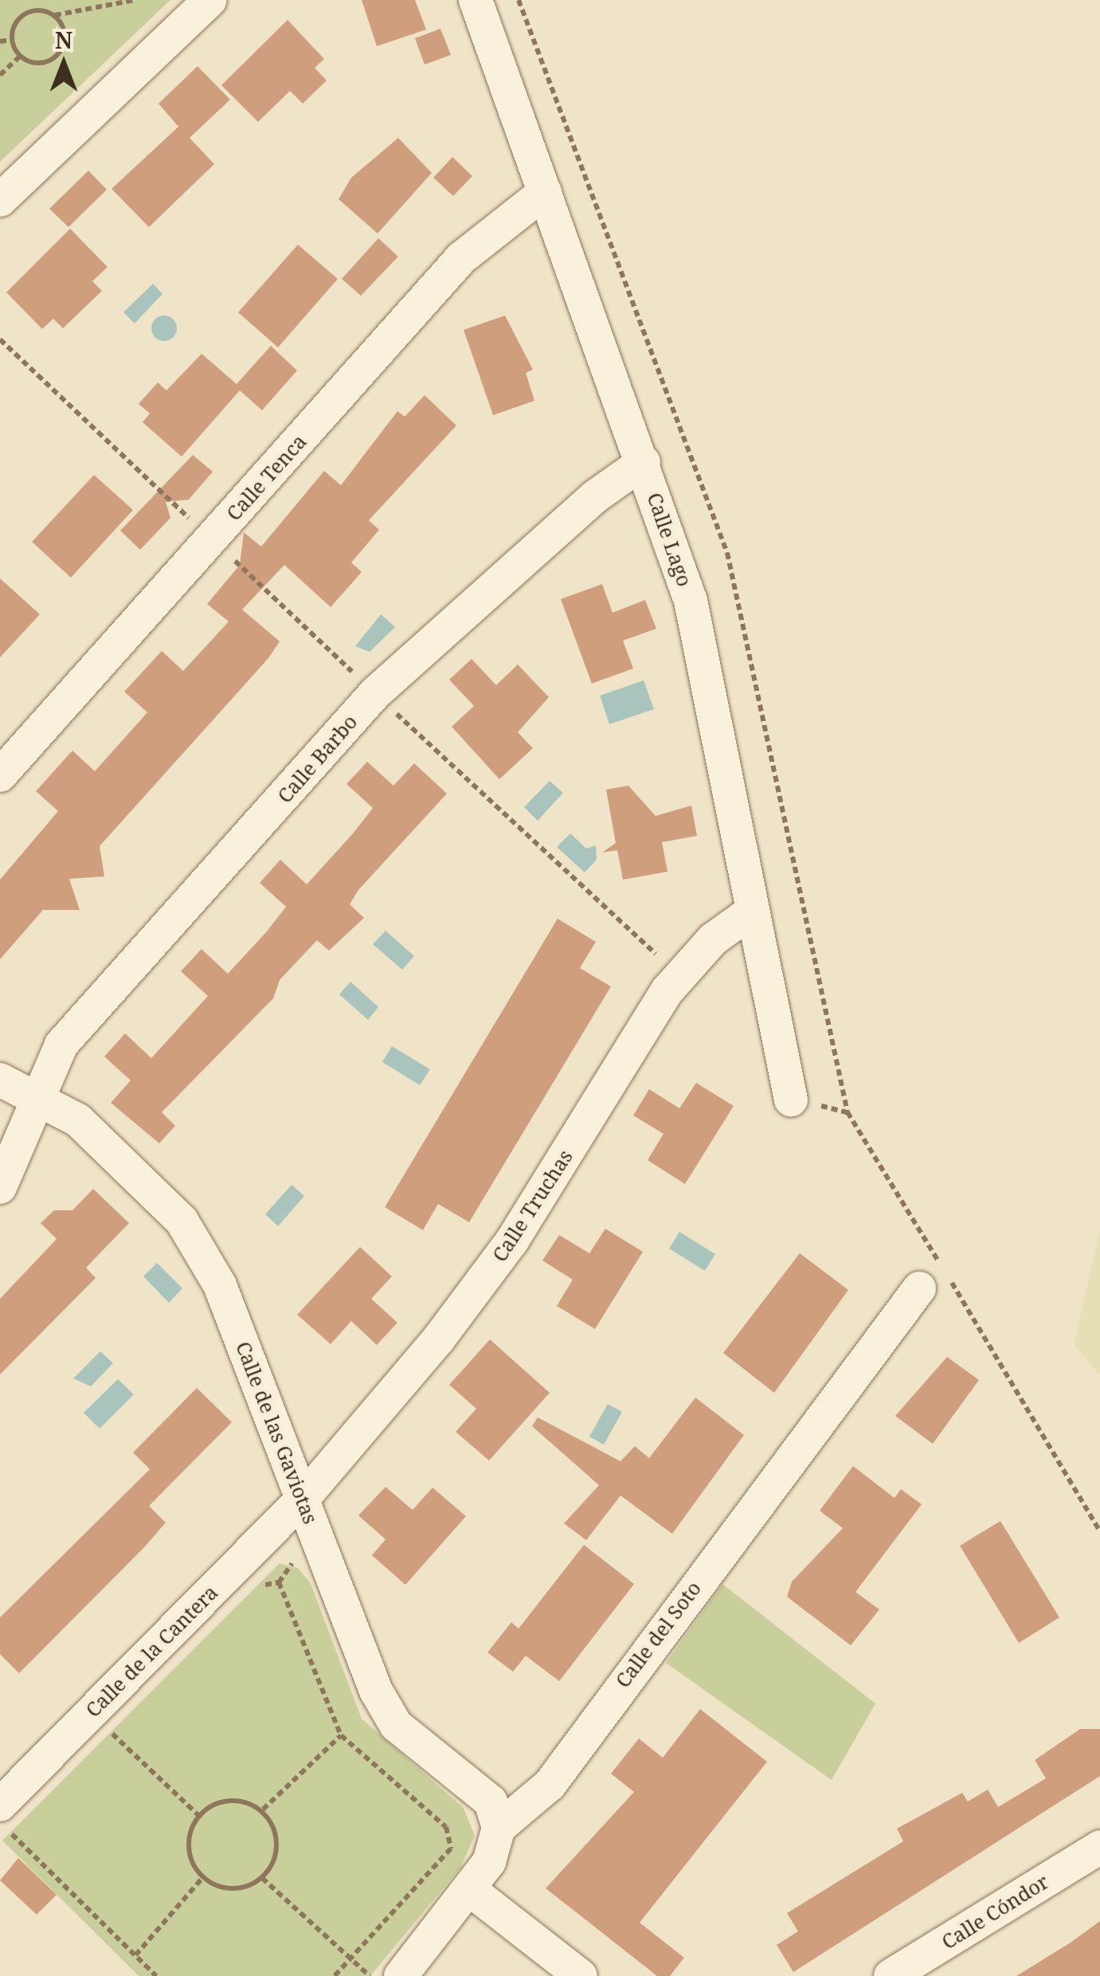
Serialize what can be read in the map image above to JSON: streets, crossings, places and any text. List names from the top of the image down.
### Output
{
  "streets": {
    "street": [
      "Calle Tenca",
      "Calle Lago",
      "Calle Barbo",
      "Calle Truchas",
      "Calle de las Gaviotas",
      "Calle del Soto",
      "Calle de la Cantera",
      "Calle Cóndor"
    ]
  },
  "crossings": [
    ["Calle Tenca", "Calle Lago"],
    ["Calle Lago", "Calle Barbo"],
    ["Calle Lago", "Calle Truchas"],
    ["Calle Barbo", "Calle de las Gaviotas"],
    ["Calle Truchas", "Calle de las Gaviotas"],
    ["Calle Truchas", "Calle de la Cantera"],
    ["Calle de las Gaviotas", "Calle del Soto"],
    ["Calle de las Gaviotas", "Calle de la Cantera"]
  ],
  "north": "top"
}
